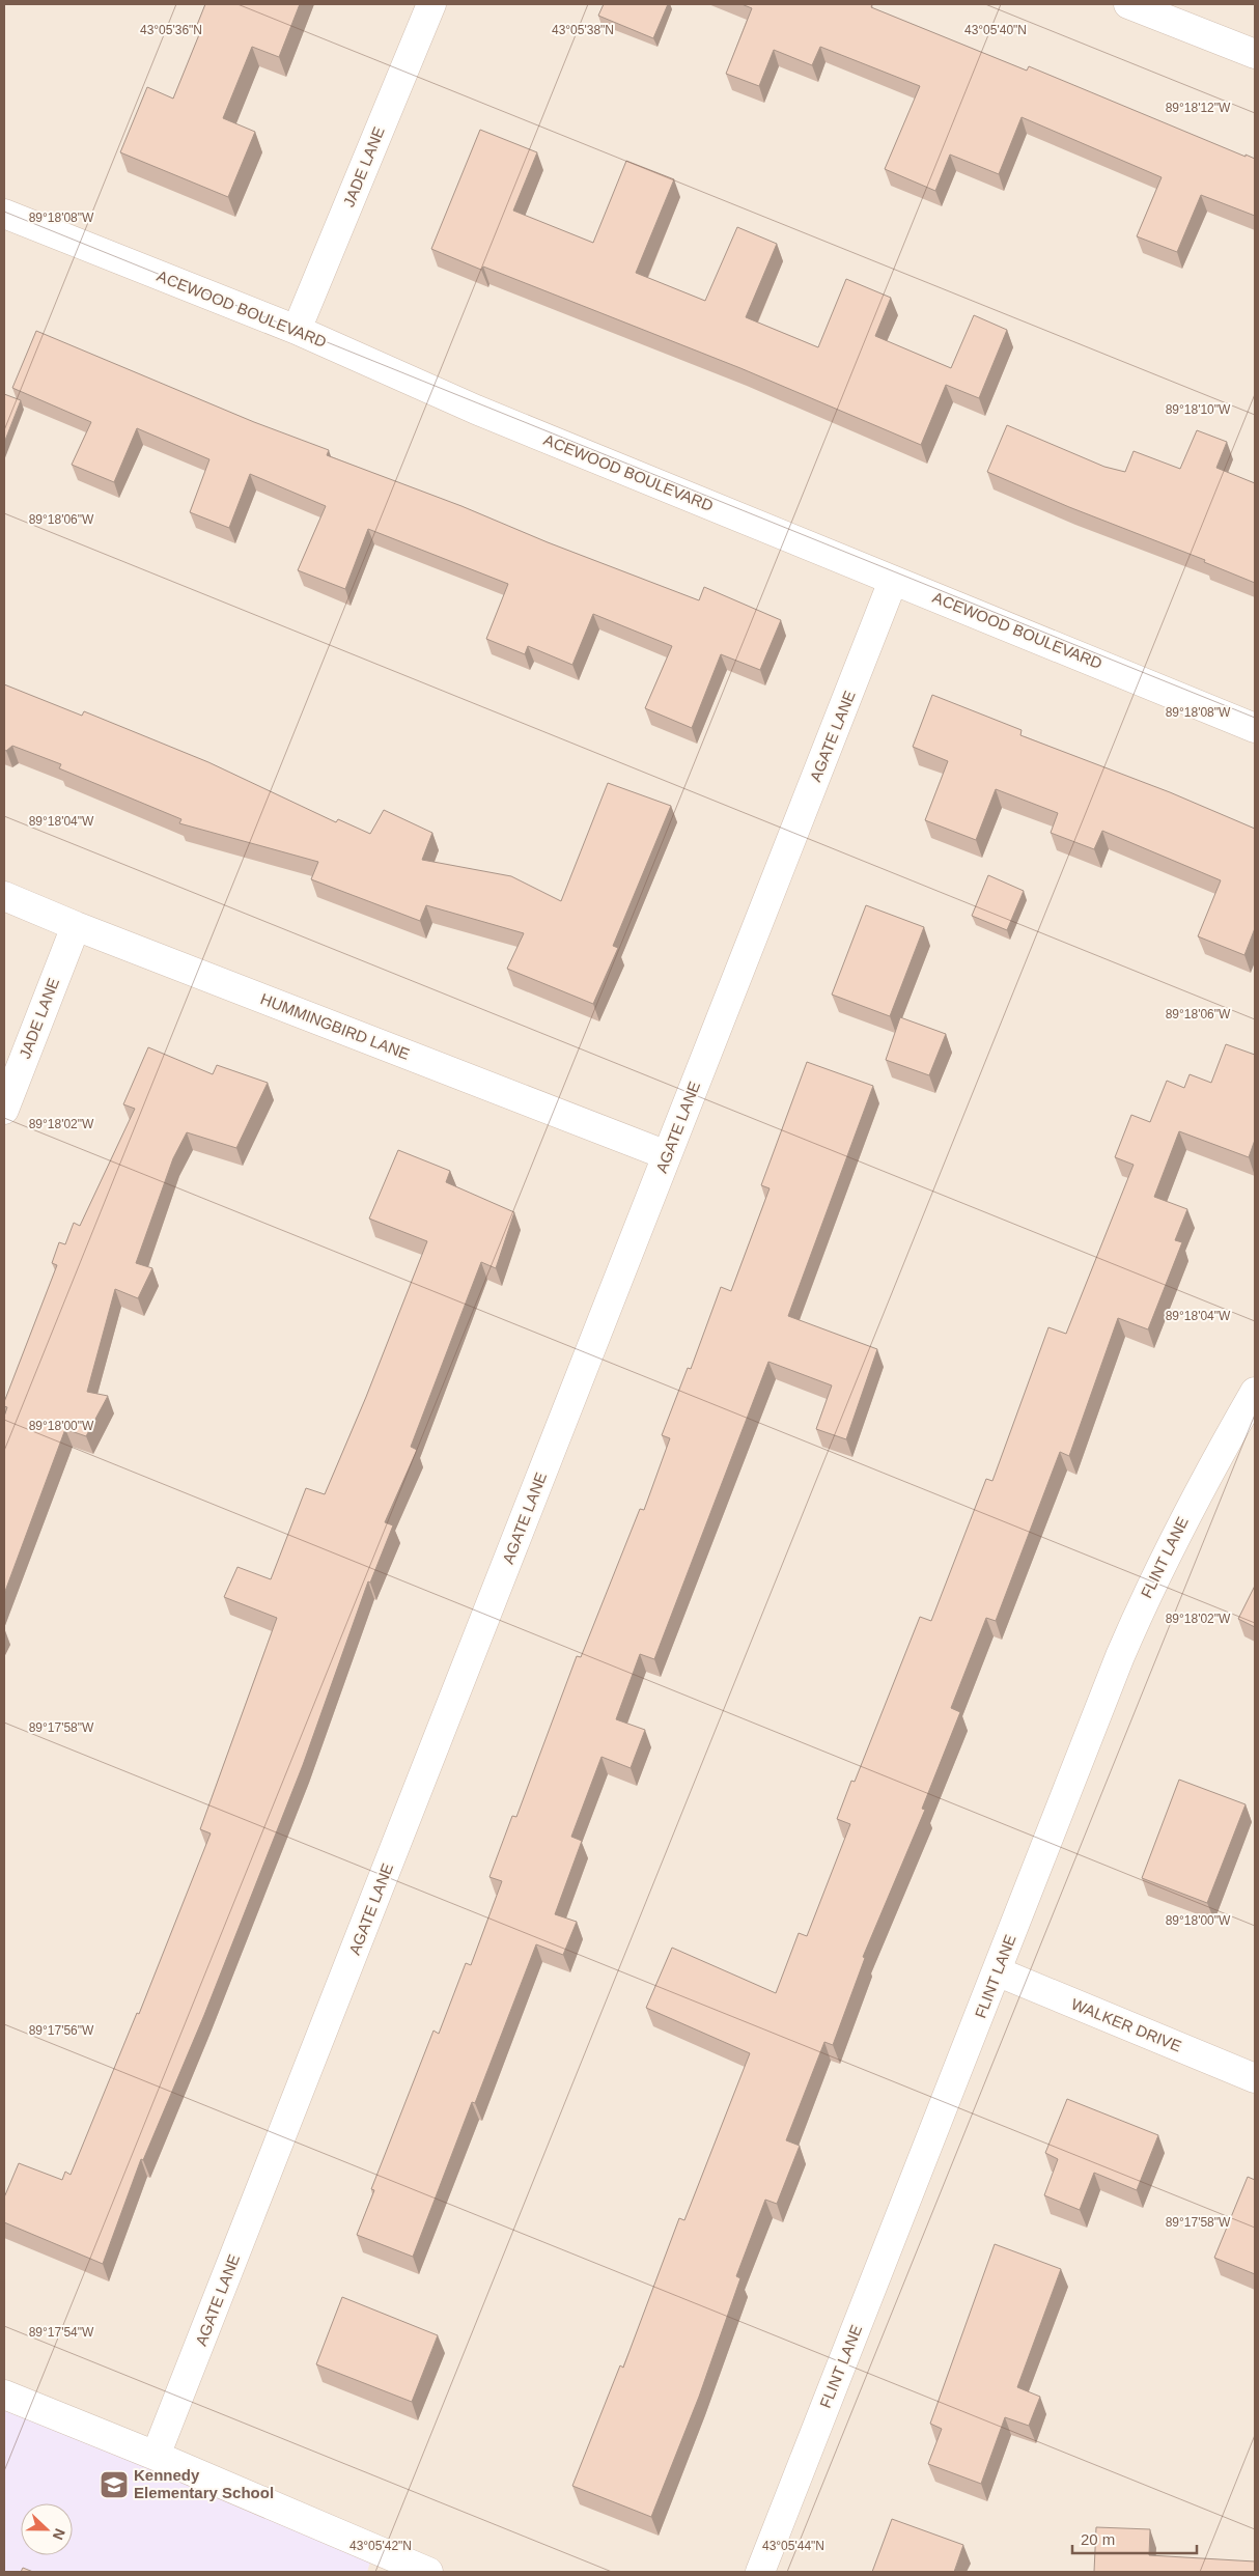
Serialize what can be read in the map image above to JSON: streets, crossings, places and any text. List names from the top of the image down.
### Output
{
  "streets": {
    "street": [
      "JADE LANE",
      "ACEWOOD BOULEVARD",
      "AGATE LANE",
      "HUMMINGBIRD LANE",
      "FLINT LANE",
      "WALKER DRIVE"
    ]
  },
  "crossings": [
    ["JADE LANE", "ACEWOOD BOULEVARD"],
    ["JADE LANE", "HUMMINGBIRD LANE"],
    ["ACEWOOD BOULEVARD", "AGATE LANE"],
    ["AGATE LANE", "HUMMINGBIRD LANE"],
    ["FLINT LANE", "WALKER DRIVE"]
  ],
  "places": {
    "school or university": ["Kennedy Elementary School"]
  },
  "scale_bar": "20 m",
  "north": "right",
  "coordinates": [
    "43°05'36\"N",
    "43°05'40\"N",
    "43°05'38\"N",
    "89°18'12\"W",
    "89°18'08\"W",
    "89°18'10\"W",
    "89°18'06\"W",
    "89°18'04\"W",
    "89°18'02\"W",
    "89°18'00\"W",
    "89°17'58\"W",
    "89°17'56\"W",
    "89°17'54\"W",
    "43°05'42\"N",
    "43°05'44\"N"
  ]
}
